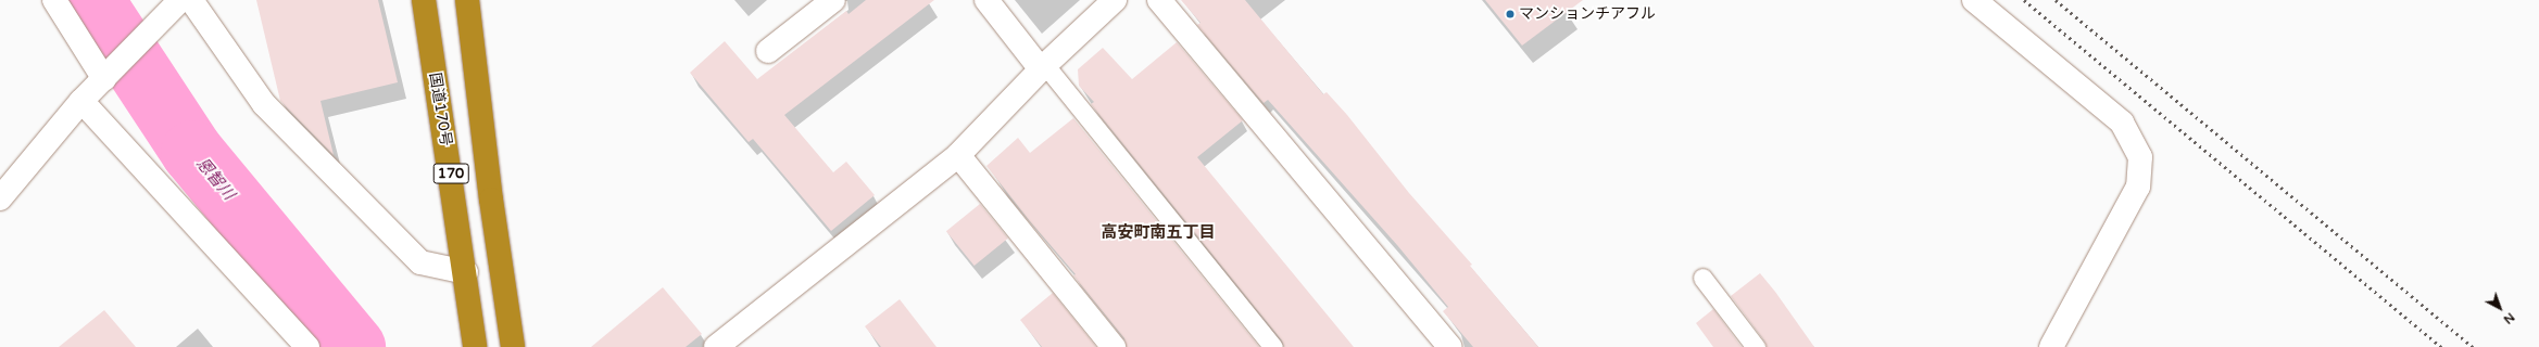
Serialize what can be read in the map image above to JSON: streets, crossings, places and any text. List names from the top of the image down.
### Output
{
  "streets": {
    "highway": ["国道170号", "170"]
  },
  "districts": ["高安町南五丁目"],
  "water": ["恩智川"],
  "places": ["マンションチアフル"],
  "north": "bottom right"
}
